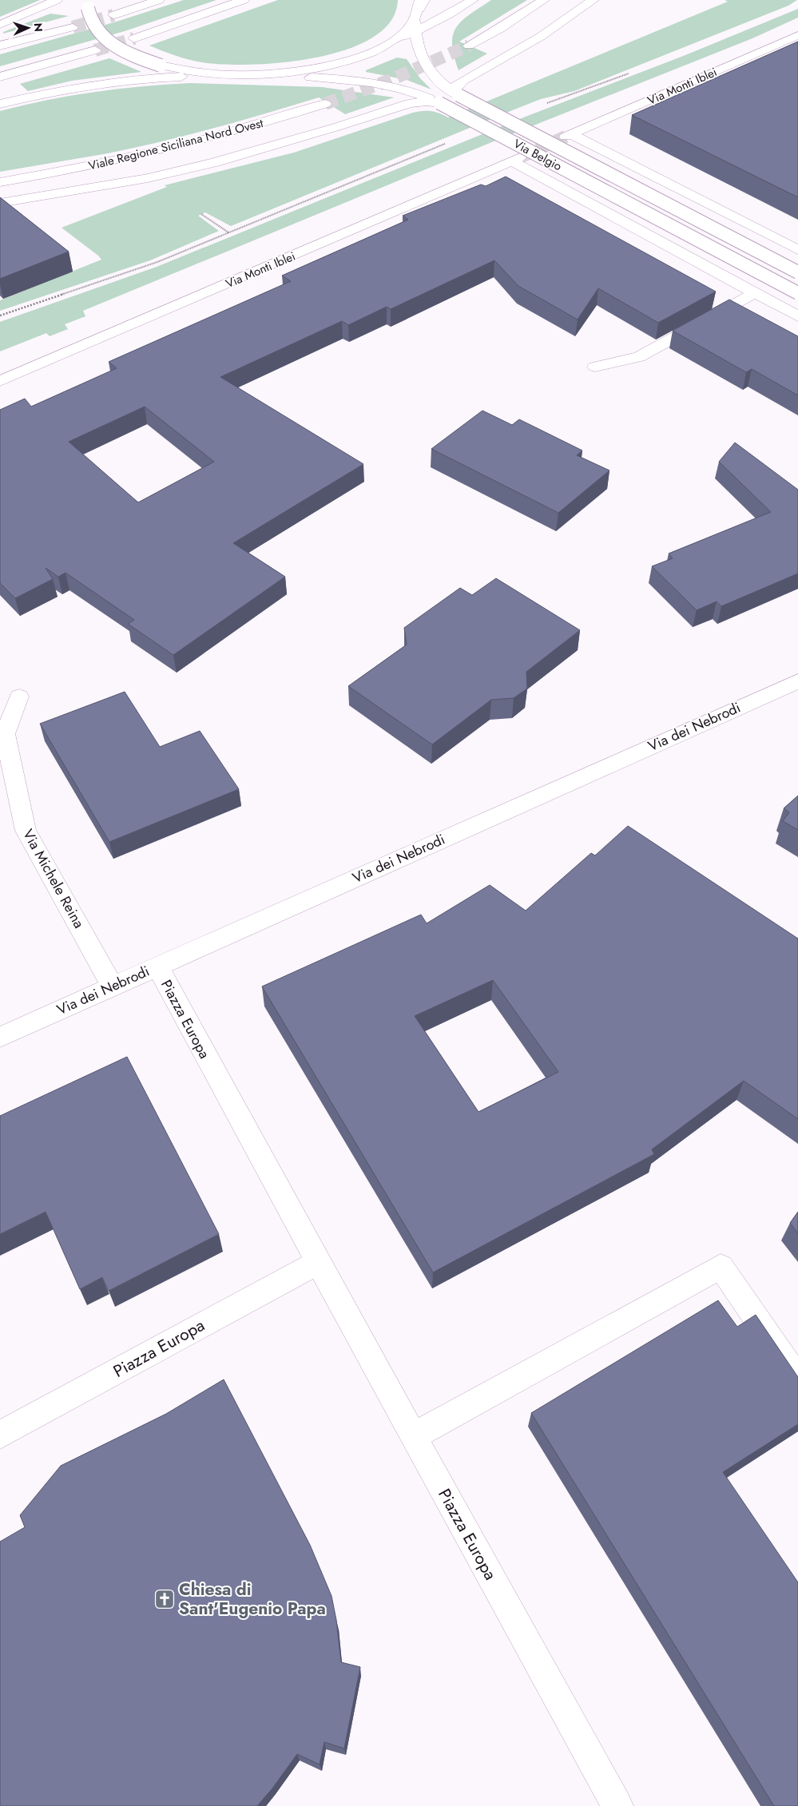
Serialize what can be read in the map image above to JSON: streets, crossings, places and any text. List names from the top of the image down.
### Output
{
  "streets": {
    "street": [
      "Via Monti Iblei",
      "Viale Regione Siciliana Nord Ovest",
      "Via Belgio",
      "Via dei Nebrodi",
      "Via Michele Reina",
      "Piazza Europa"
    ]
  },
  "crossings": [
    ["Via Monti Iblei", "Via Belgio"],
    ["Via dei Nebrodi", "Via Michele Reina"],
    ["Via dei Nebrodi", "Piazza Europa"]
  ],
  "places": {
    "church": ["Chiesa di Sant'Eugenio Papa"]
  },
  "north": "right"
}
